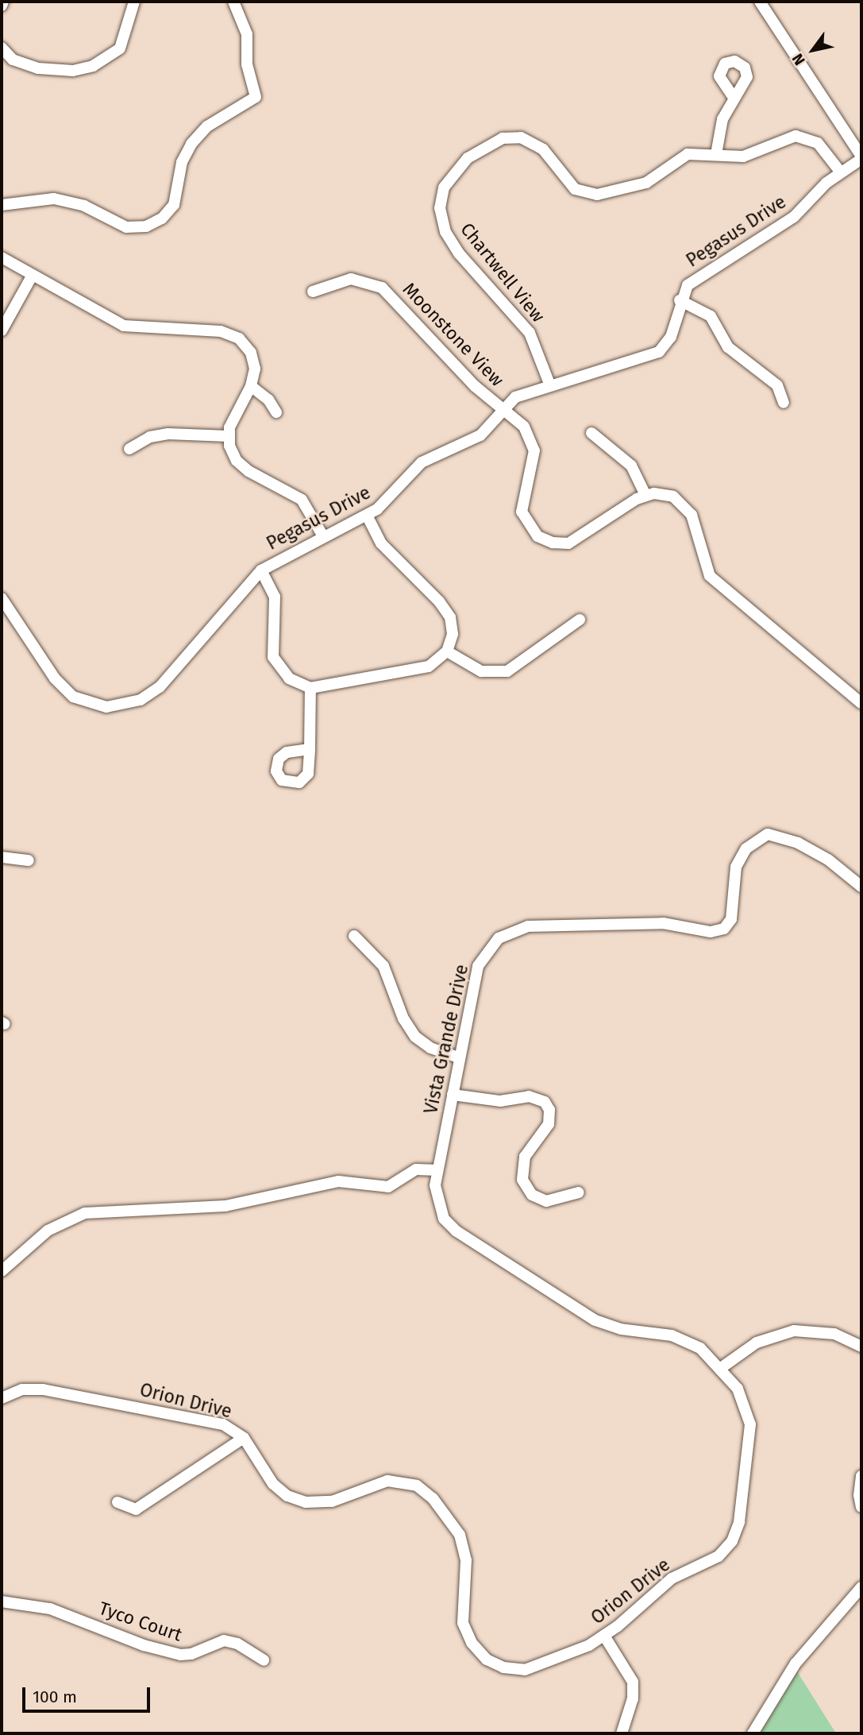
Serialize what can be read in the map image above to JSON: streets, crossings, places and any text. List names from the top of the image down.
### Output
{
  "streets": {
    "street": [
      "Pegasus Drive",
      "Chartwell View",
      "Moonstone View",
      "Vista Grande Drive",
      "Orion Drive",
      "Tyco Court"
    ]
  },
  "crossings": [
    ["Pegasus Drive", "Chartwell View"],
    ["Pegasus Drive", "Moonstone View"],
    ["Vista Grande Drive", "Orion Drive"]
  ],
  "scale_bar": "100 m",
  "north": "bottom left"
}
